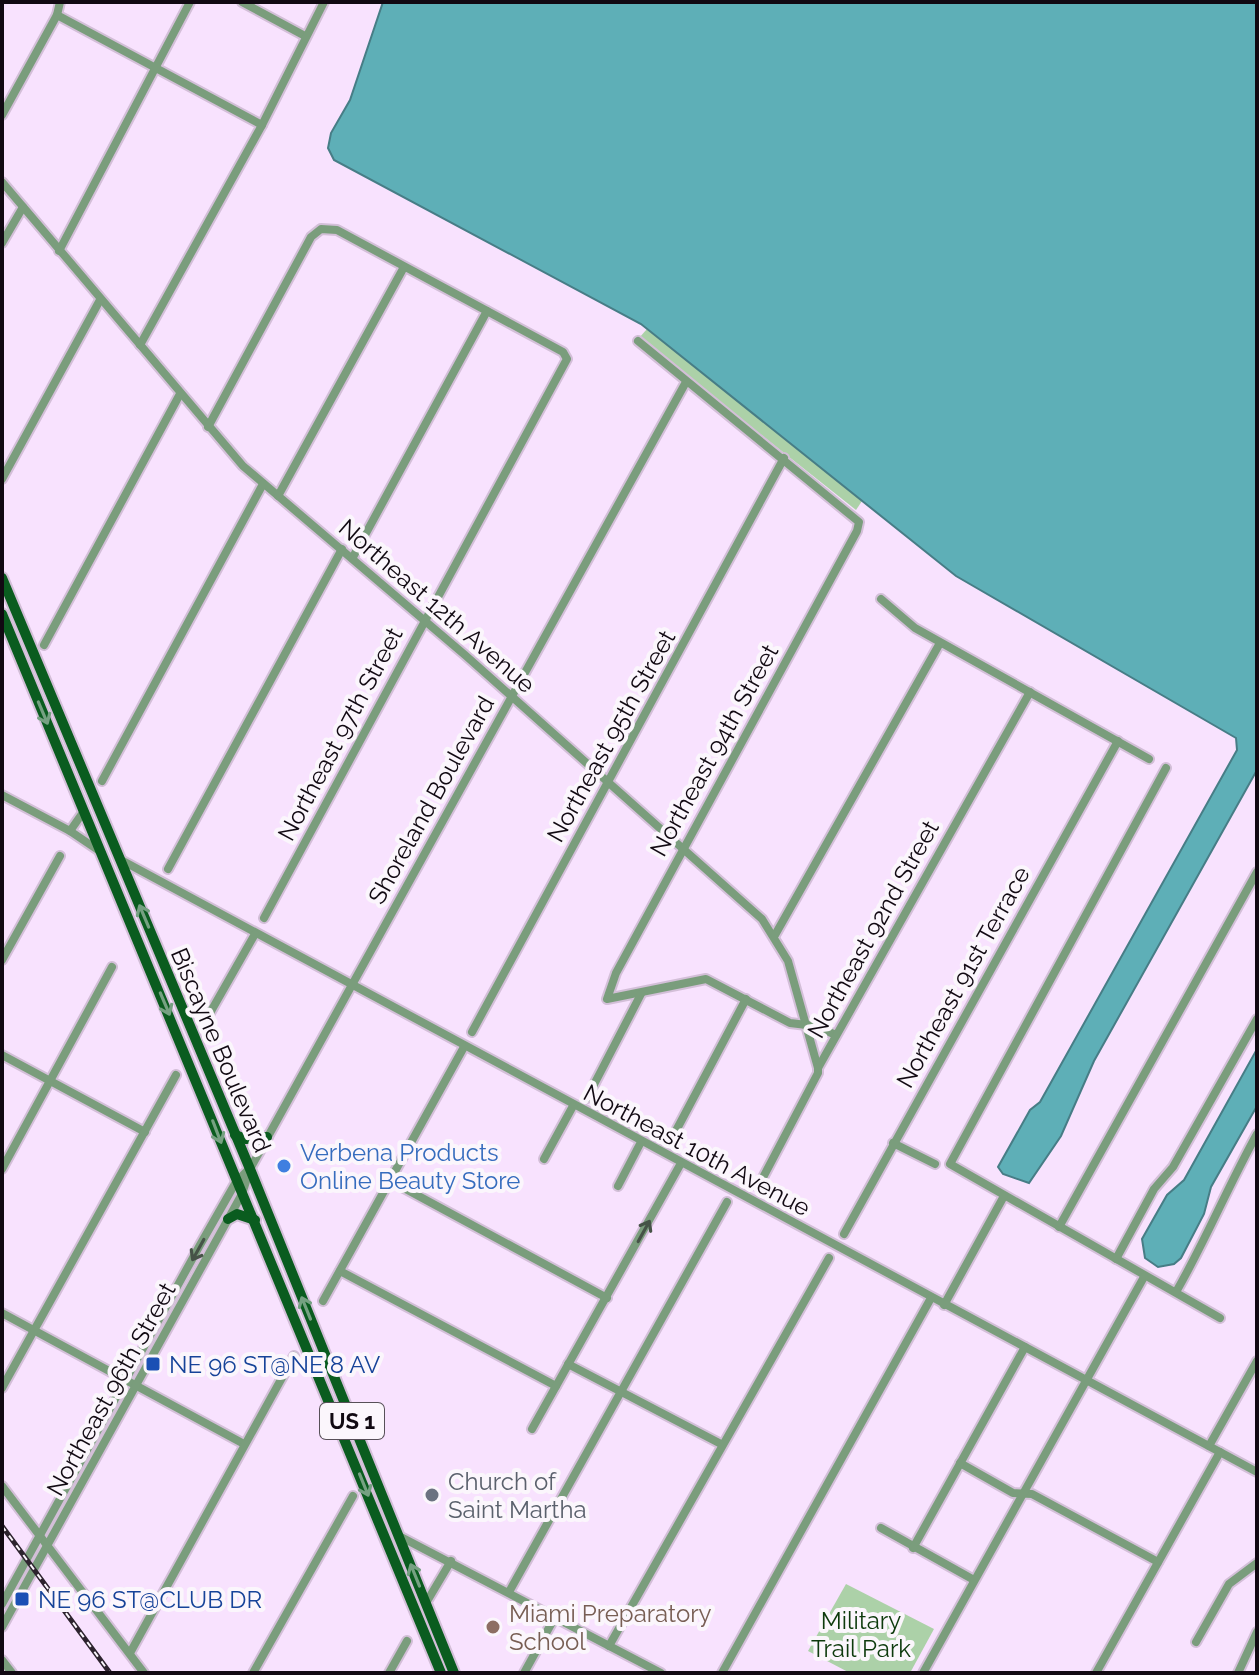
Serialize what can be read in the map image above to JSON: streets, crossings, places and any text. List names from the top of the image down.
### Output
{
  "streets": {
    "main road": ["Biscayne Boulevard", "US 1"],
    "street": [
      "Northeast 12th Avenue",
      "Northeast 97th Street",
      "Northeast 95th Street",
      "Northeast 94th Street",
      "Shoreland Boulevard",
      "Northeast 92nd Street",
      "Northeast 91st Terrace",
      "Northeast 10th Avenue",
      "Northeast 96th Street"
    ]
  },
  "crossings": [
    ["Northeast 12th Avenue", "Northeast 97th Street"],
    ["Northeast 12th Avenue", "Northeast 95th Street"],
    ["Northeast 12th Avenue", "Northeast 94th Street"],
    ["Northeast 12th Avenue", "Shoreland Boulevard"],
    ["Northeast 12th Avenue", "Northeast 92nd Street"],
    ["Northeast 95th Street", "Northeast 94th Street"],
    ["Shoreland Boulevard", "Northeast 10th Avenue"],
    ["Shoreland Boulevard", "Northeast 96th Street"],
    ["Biscayne Boulevard", "Northeast 10th Avenue"],
    ["Biscayne Boulevard", "Northeast 96th Street"],
    ["Northeast 10th Avenue", "Northeast 96th Street"]
  ],
  "parks": ["Military Trail Park"],
  "places": {
    "other": ["Verbena Products Online Beauty Store", "Church of Saint Martha", "Miami Preparatory School"],
    "transit": ["NE 96 ST@NE 8 AV", "NE 96 ST@CLUB DR"]
  }
}
